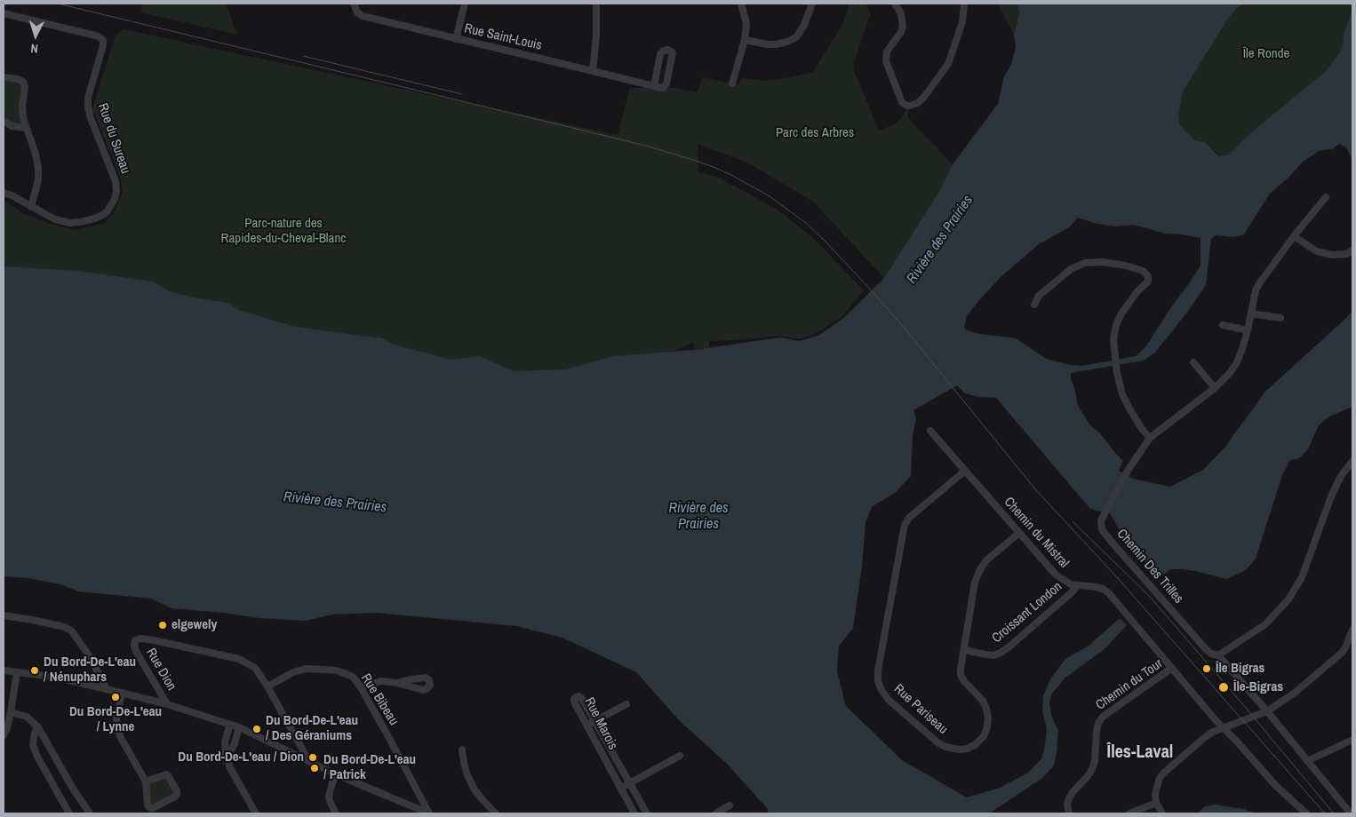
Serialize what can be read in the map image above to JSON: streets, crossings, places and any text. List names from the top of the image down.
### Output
{
  "streets": {
    "street": [
      "Rue Saint-Louis",
      "Rue du Sureau",
      "Chemin du Mistral",
      "Chemin Des Trilles",
      "Croissant London",
      "Rue Dion",
      "Chemin du Tour",
      "Rue Bibeau",
      "Rue Pariseau",
      "Rue Marois"
    ]
  },
  "crossings": [
    ["Chemin du Mistral", "Croissant London"],
    ["Chemin du Mistral", "Chemin du Tour"],
    ["Chemin du Mistral", "Rue Pariseau"],
    ["Croissant London", "Rue Pariseau"],
    ["Rue Dion", "Rue Bibeau"]
  ],
  "districts": ["Îles-Laval"],
  "water": ["Rivière des Prairies"],
  "parks": ["Île Ronde", "Parc des Arbres", "Parc-nature des Rapides-du-Cheval-Blanc"],
  "places": [
    "elgewely",
    "Île Bigras",
    "Du Bord-De-L'eau / Nénuphars",
    "Île-Bigras",
    "Du Bord-De-L'eau / Lynne",
    "Du Bord-De-L'eau / Des Géraniums",
    "Du Bord-De-L'eau / Dion",
    "Du Bord-De-L'eau / Patrick"
  ],
  "north": "bottom"
}
